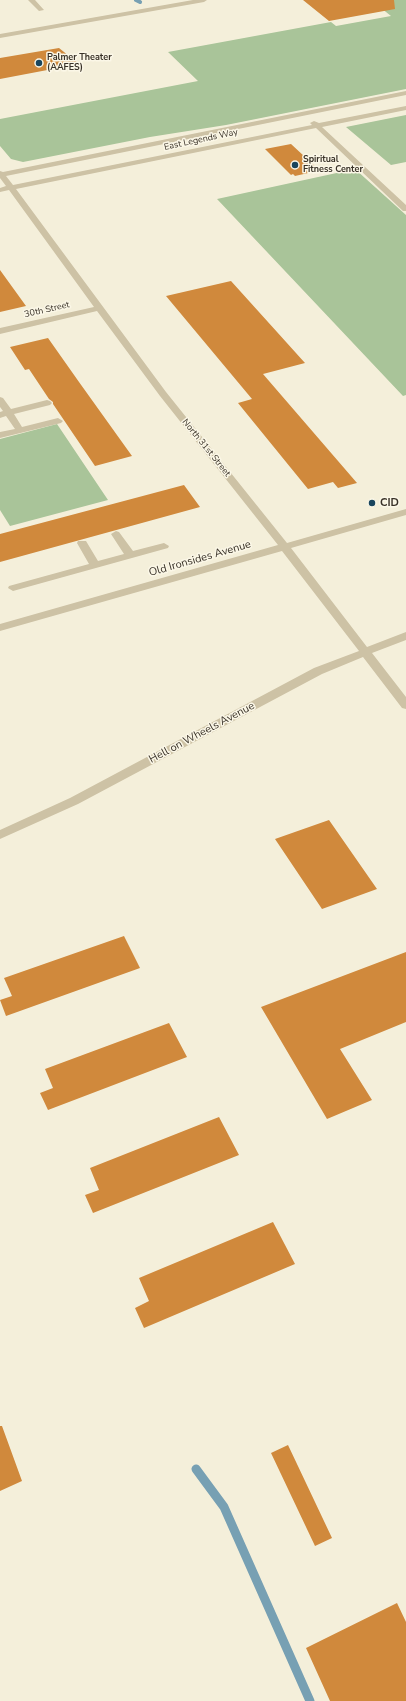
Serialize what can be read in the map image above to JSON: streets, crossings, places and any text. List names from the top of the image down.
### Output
{
  "streets": {
    "street": [
      "East Legends Way",
      "30th Street",
      "North 31st Street",
      "Old Ironsides Avenue",
      "Hell on Wheels Avenue"
    ]
  },
  "crossings": [
    ["East Legends Way", "North 31st Street"],
    ["30th Street", "North 31st Street"],
    ["North 31st Street", "Old Ironsides Avenue"],
    ["North 31st Street", "Hell on Wheels Avenue"]
  ],
  "places": ["Palmer Theater (AAFES)", "Spiritual Fitness Center", "CID"]
}
